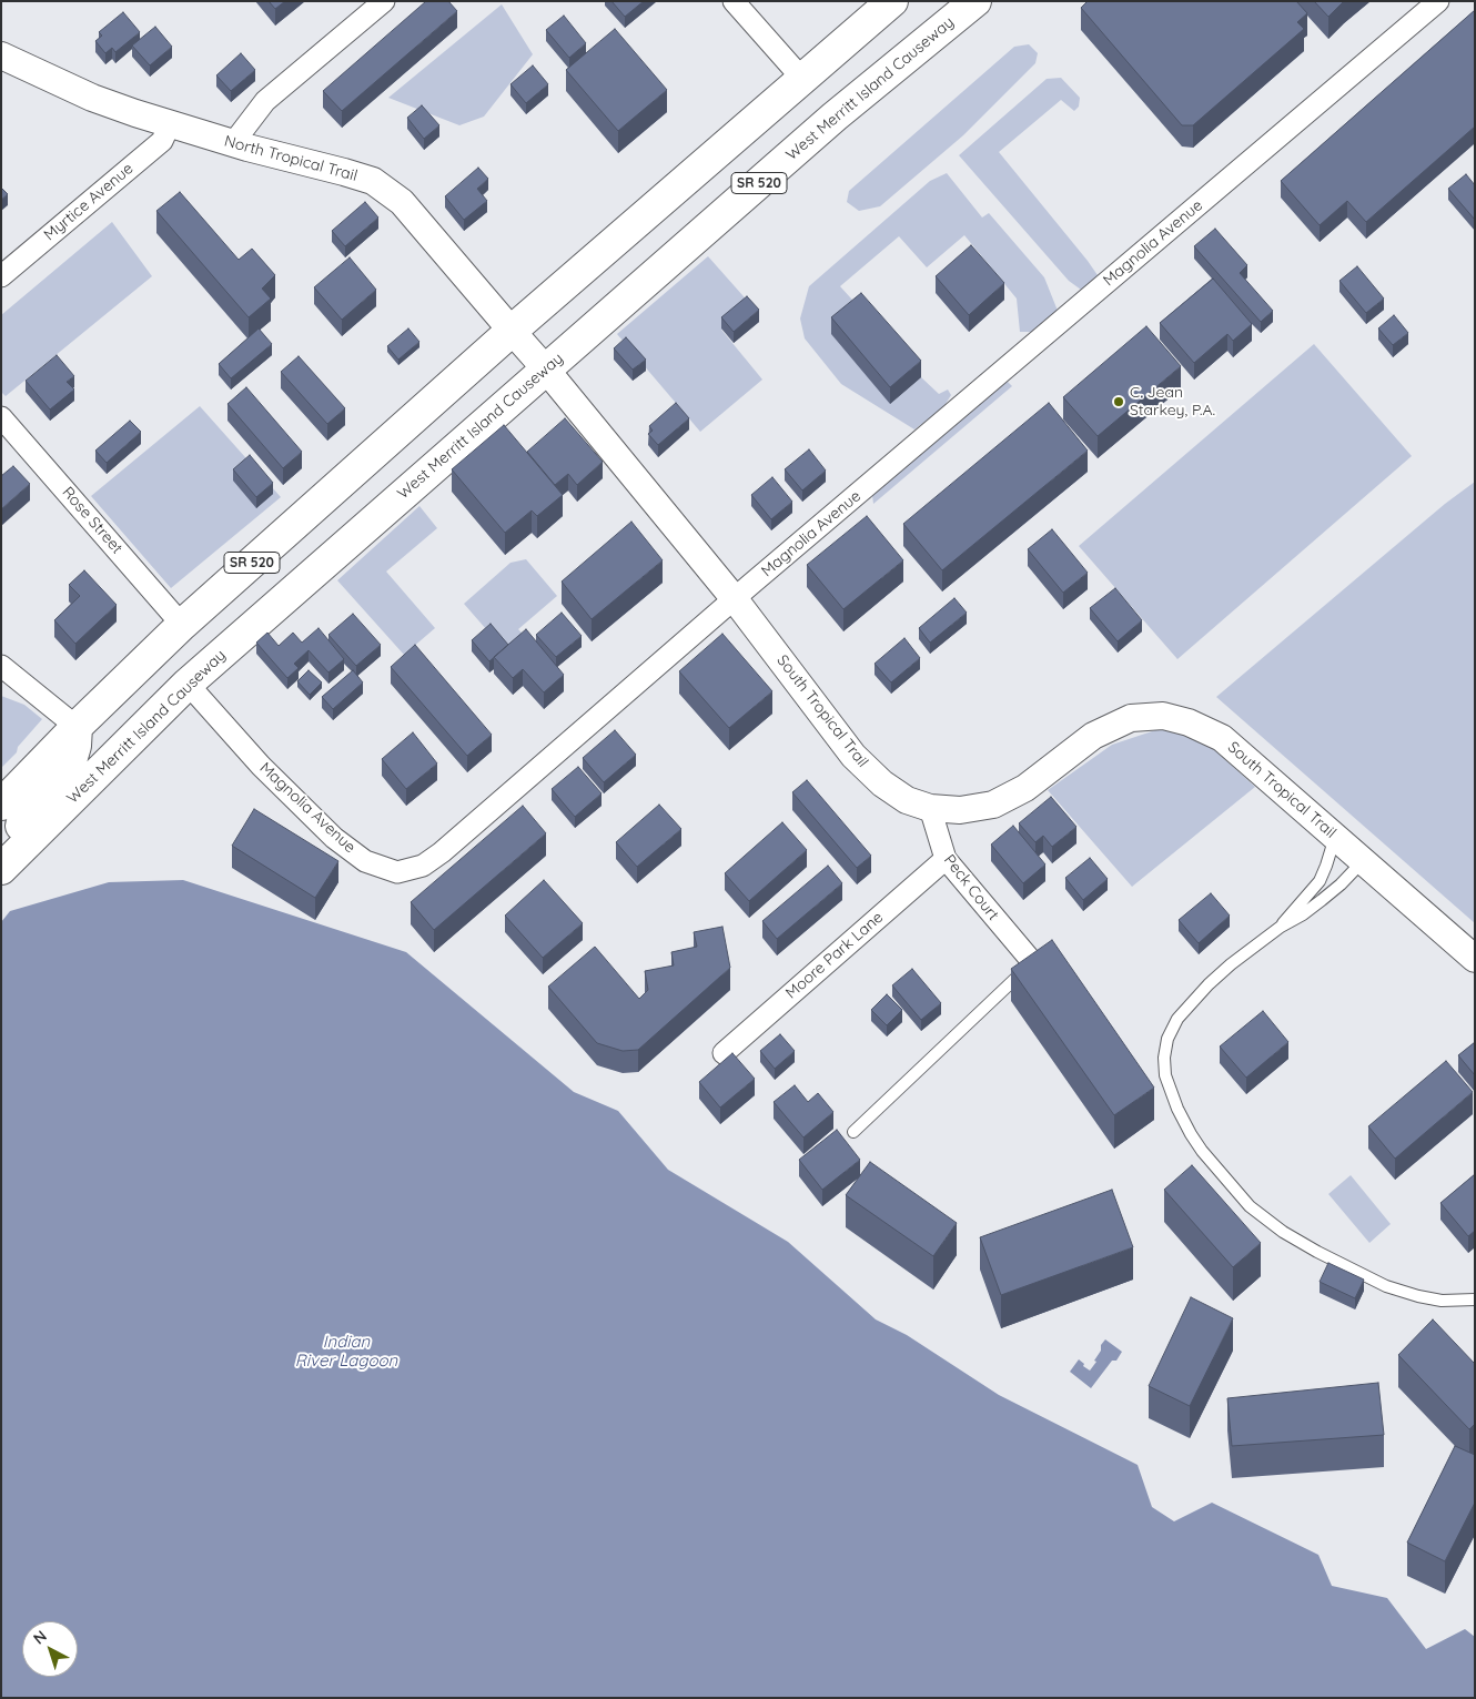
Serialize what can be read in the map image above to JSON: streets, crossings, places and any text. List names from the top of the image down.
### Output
{
  "streets": {
    "main road": ["West Merritt Island Causeway", "SR 520"],
    "street": [
      "North Tropical Trail",
      "Myrtice Avenue",
      "Magnolia Avenue",
      "Rose Street",
      "South Tropical Trail",
      "Peck Court",
      "Moore Park Lane"
    ]
  },
  "crossings": [
    ["West Merritt Island Causeway", "North Tropical Trail"],
    ["West Merritt Island Causeway", "Magnolia Avenue"],
    ["West Merritt Island Causeway", "South Tropical Trail"],
    ["North Tropical Trail", "SR 520"],
    ["North Tropical Trail", "Myrtice Avenue"],
    ["North Tropical Trail", "South Tropical Trail"],
    ["SR 520", "Rose Street"],
    ["Magnolia Avenue", "South Tropical Trail"],
    ["South Tropical Trail", "Peck Court"],
    ["Peck Court", "Moore Park Lane"]
  ],
  "water": ["Indian River Lagoon"],
  "places": ["C. Jean Starkey, P.A."],
  "north": "top left"
}
